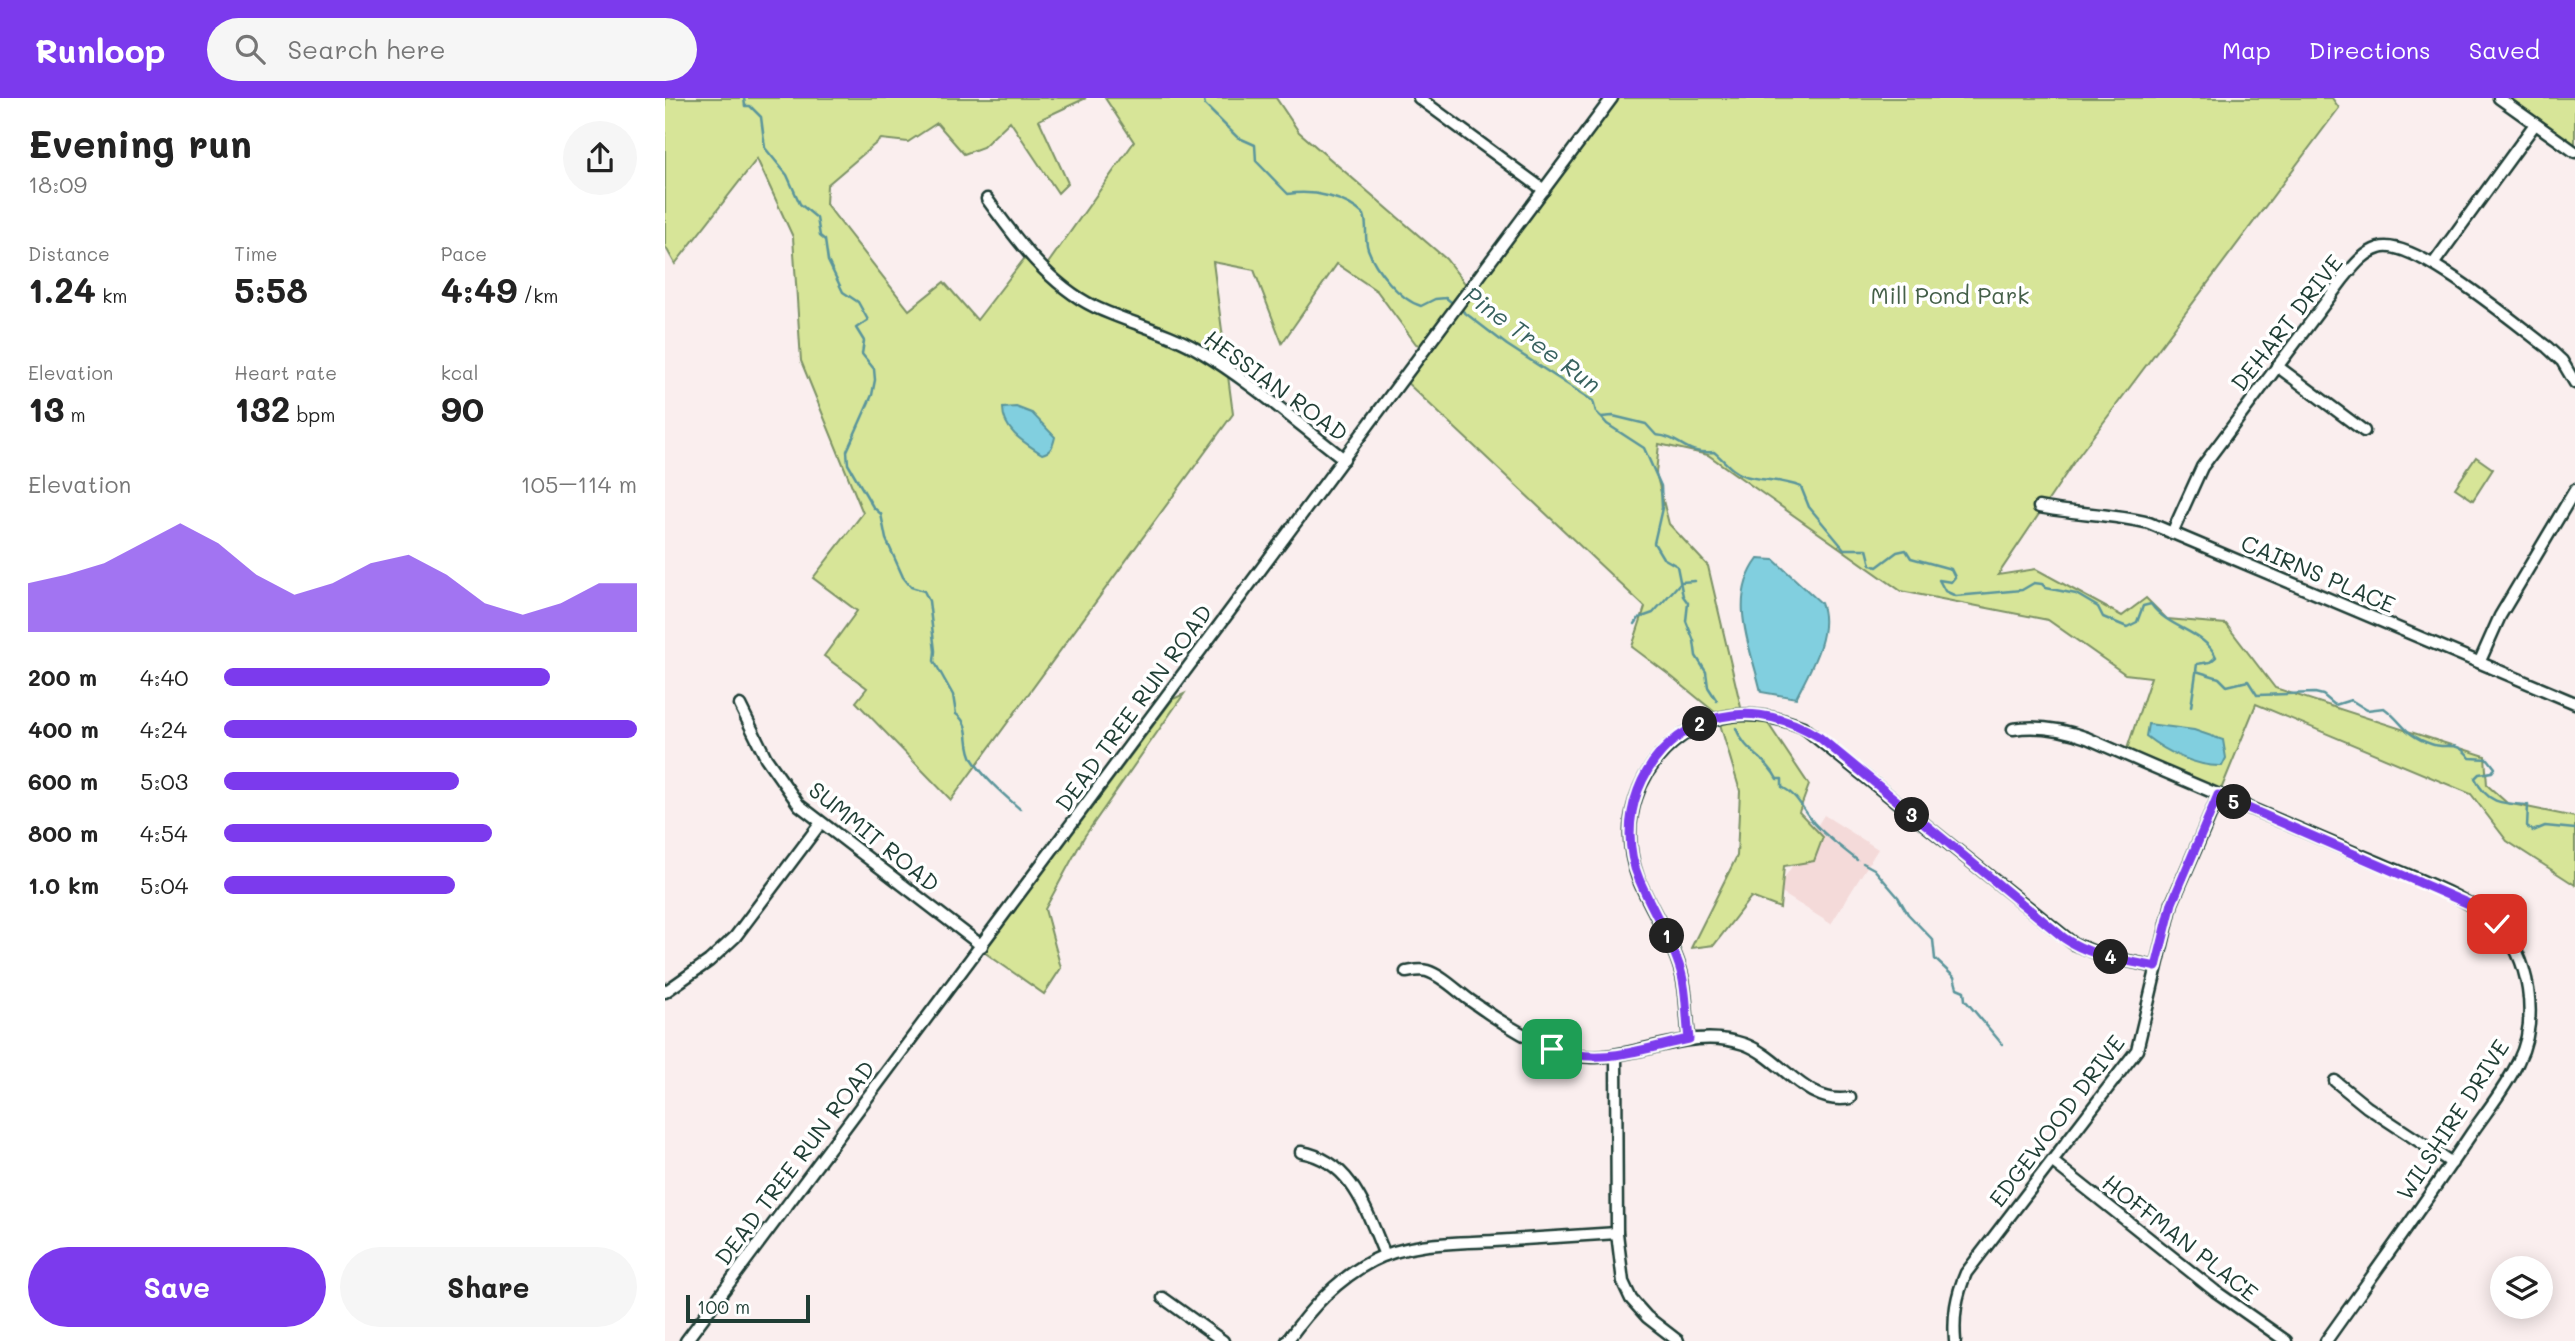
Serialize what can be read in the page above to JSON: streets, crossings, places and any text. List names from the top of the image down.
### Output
{
  "streets": {
    "street": [
      "DEHART DRIVE",
      "HESSIAN ROAD",
      "CAIRNS PLACE",
      "DEAD TREE RUN ROAD",
      "SUMMIT ROAD",
      "WILSHIRE DRIVE",
      "EDGEWOOD DRIVE",
      "HOFFMAN PLACE"
    ]
  },
  "crossings": [
    ["DEHART DRIVE", "CAIRNS PLACE"],
    ["HESSIAN ROAD", "DEAD TREE RUN ROAD"],
    ["DEAD TREE RUN ROAD", "SUMMIT ROAD"],
    ["WILSHIRE DRIVE", "EDGEWOOD DRIVE"],
    ["EDGEWOOD DRIVE", "HOFFMAN PLACE"]
  ],
  "water": ["Pine Tree Run"],
  "parks": ["Mill Pond Park"],
  "scale_bar": "100 m",
  "page": {
    "header": "Runloop",
    "search": "Search here",
    "nav": ["Map", "Directions", "Saved"],
    "heading": ["Evening run", "18:09"],
    "stats": [
      ["Distance", "1.24 km"],
      ["Time", "5:58"],
      ["Pace", "4:49 /km"],
      ["Elevation", "13 m"],
      ["Heart rate", "132 bpm"],
      ["kcal", "90"]
    ],
    "chart": ["Elevation", "105–114 m"],
    "list": [
      {
        "name": "200 m",
        "note": "4:40"
      },
      {
        "name": "400 m",
        "note": "4:24"
      },
      {
        "name": "600 m",
        "note": "5:03"
      },
      {
        "name": "800 m",
        "note": "4:54"
      },
      {
        "name": "1.0 km",
        "note": "5:04"
      }
    ],
    "pins": [
      "2",
      "5",
      "3",
      "1",
      "4"
    ],
    "buttons": ["Save", "Share"],
    "scale": "100 m"
  }
}
